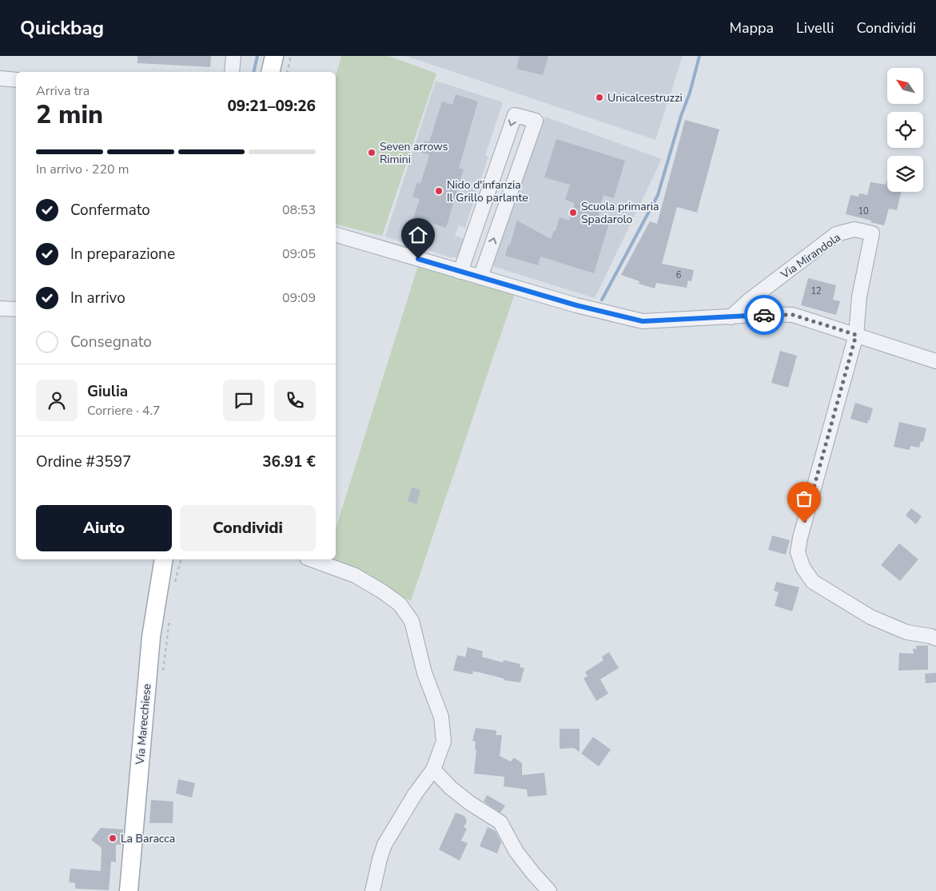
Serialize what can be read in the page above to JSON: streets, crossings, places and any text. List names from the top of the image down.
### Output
{
  "streets": {
    "main road": ["Via Marecchiese"],
    "street": ["Via Mirandola"]
  },
  "places": [
    "Unicalcestruzzi",
    "Seven arrows Rimini",
    "Nido d'infanzia Il Grillo parlante",
    "Scuola primaria Spadarolo",
    "La Baracca"
  ],
  "house_numbers": ["10", "6", "12"],
  "north": "top left",
  "page": {
    "header": "Quickbag",
    "nav": ["Mappa", "Livelli", "Condividi"],
    "heading": ["2 min", "Arriva tra", "09:21–09:26"],
    "panel": [
      "Giulia",
      "Corriere · 4.7",
      "Ordine #3597",
      "36.91 €"
    ],
    "bar": "In arrivo · 220 m",
    "list": [
      ["Confermato", "08:53"],
      ["In preparazione", "09:05"],
      ["In arrivo", "09:09"],
      "Consegnato"
    ],
    "buttons": ["Aiuto", "Condividi"]
  }
}
